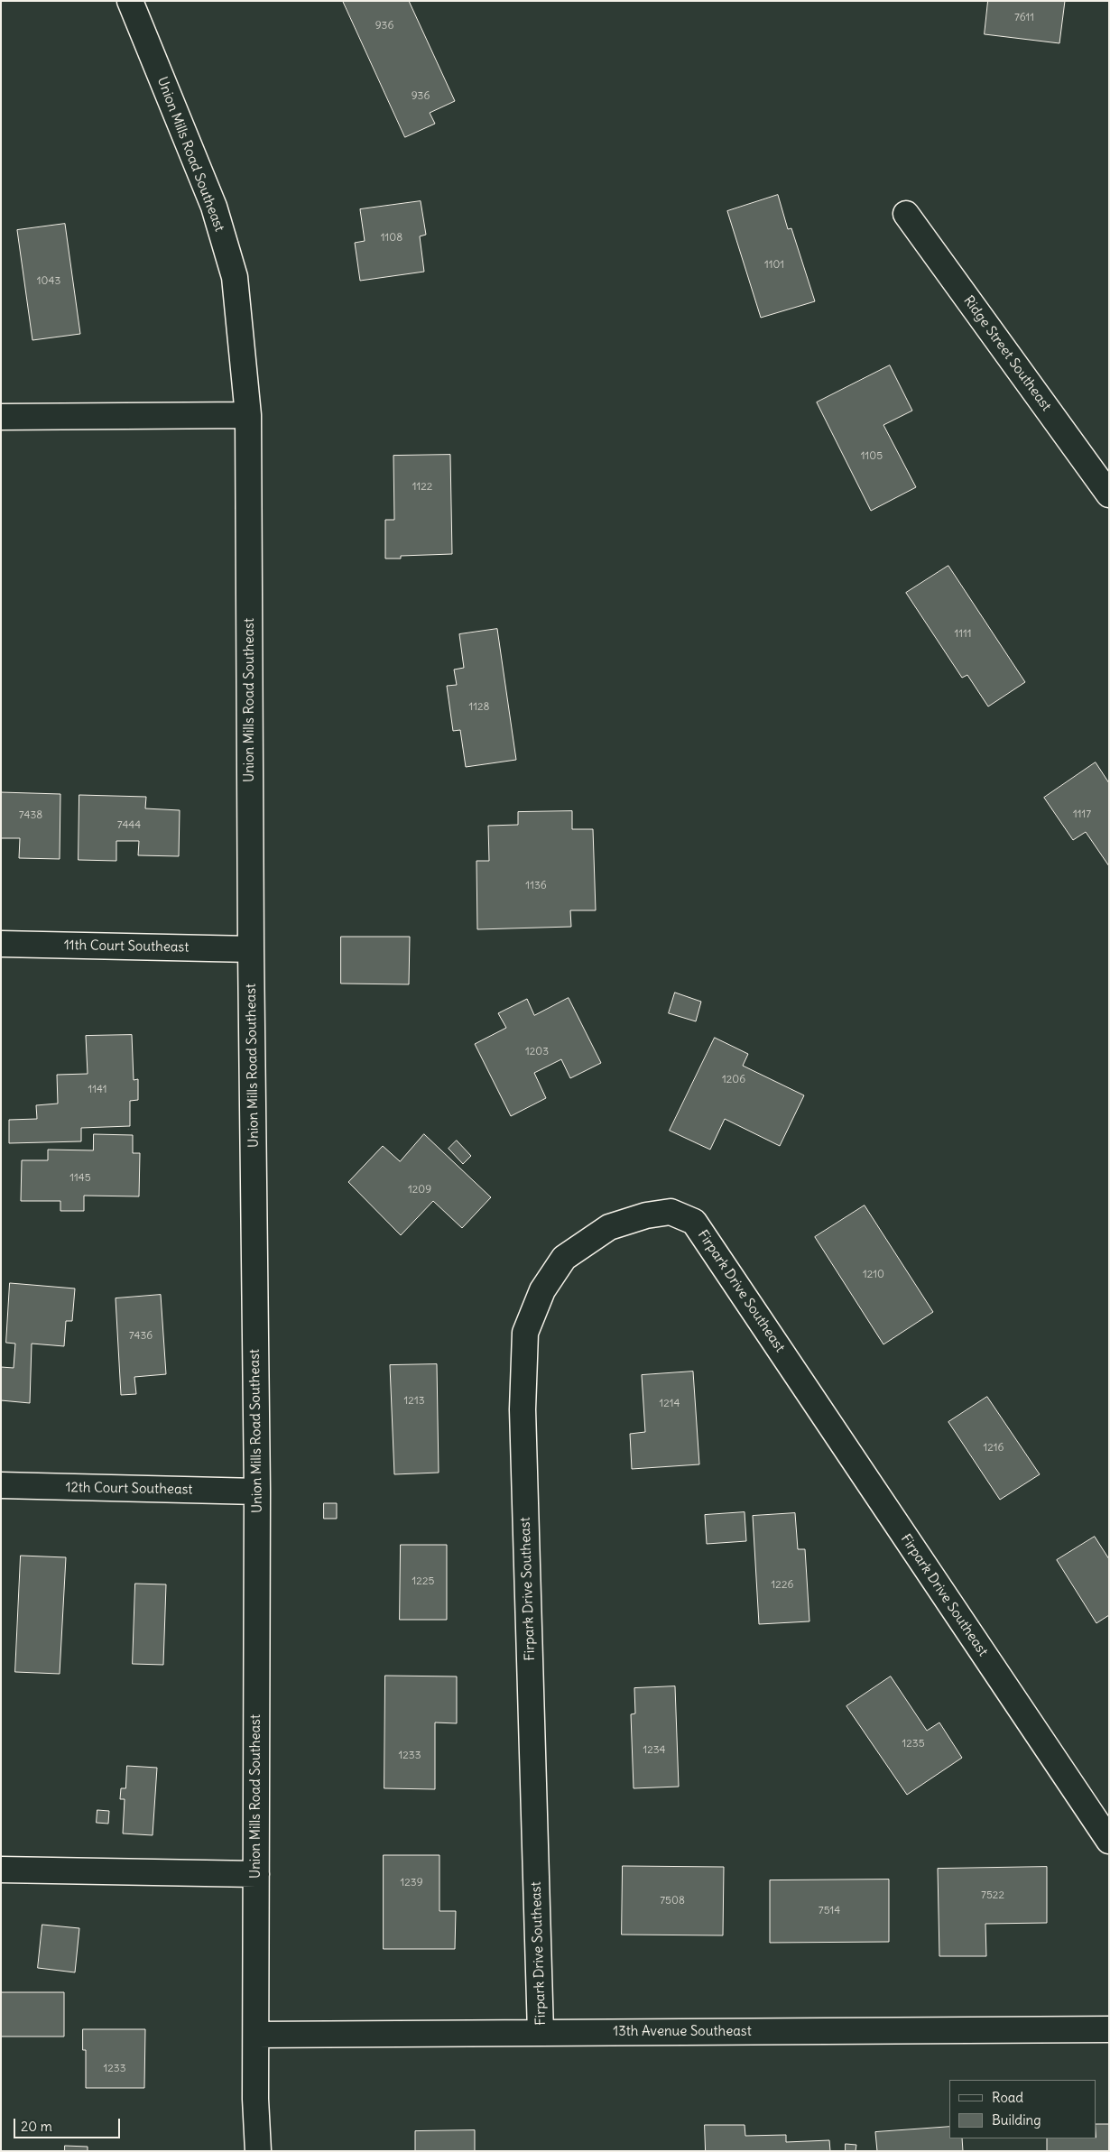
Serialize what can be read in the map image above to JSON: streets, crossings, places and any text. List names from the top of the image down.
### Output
{
  "streets": {
    "street": [
      "Union Mills Road Southeast",
      "Ridge Street Southeast",
      "11th Court Southeast",
      "Firpark Drive Southeast",
      "12th Court Southeast",
      "13th Avenue Southeast"
    ]
  },
  "crossings": [
    ["Union Mills Road Southeast", "11th Court Southeast"],
    ["Union Mills Road Southeast", "12th Court Southeast"],
    ["Union Mills Road Southeast", "13th Avenue Southeast"],
    ["Firpark Drive Southeast", "13th Avenue Southeast"]
  ],
  "house_numbers": [
    "7611",
    "936",
    "936",
    "1108",
    "1101",
    "1043",
    "1105",
    "1122",
    "1111",
    "1128",
    "1117",
    "7438",
    "7444",
    "1136",
    "1203",
    "1206",
    "1141",
    "1145",
    "1209",
    "1210",
    "7436",
    "1213",
    "1214",
    "1216",
    "1225",
    "1226",
    "1235",
    "1234",
    "1233",
    "1239",
    "7522",
    "7508",
    "7514",
    "1233"
  ],
  "legend": ["Road", "Building"],
  "scale_bar": "20 m"
}
